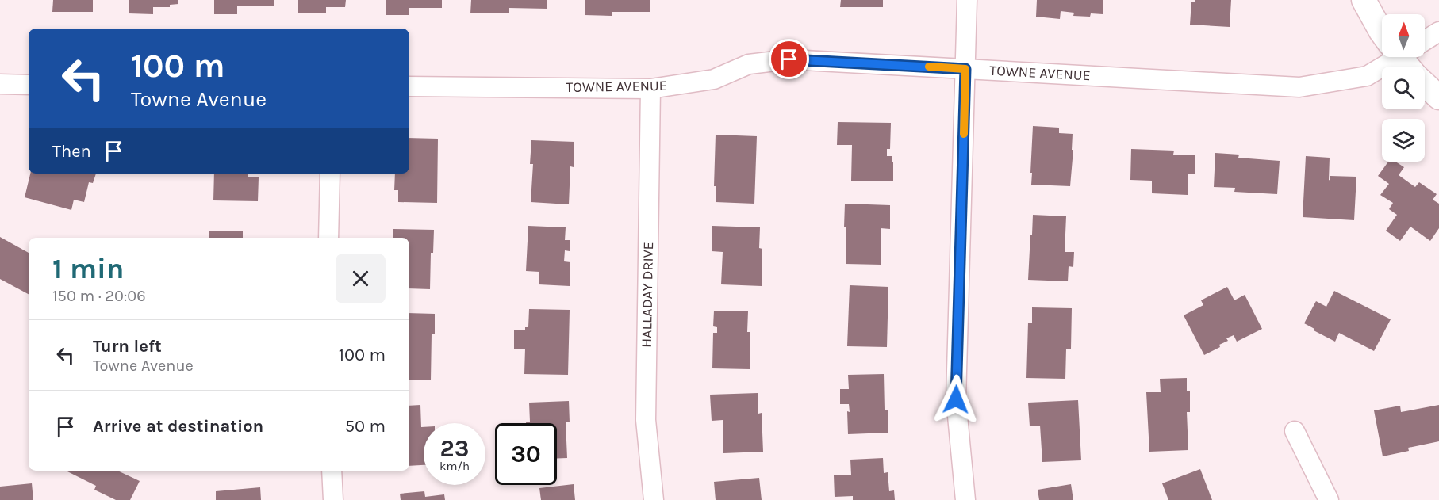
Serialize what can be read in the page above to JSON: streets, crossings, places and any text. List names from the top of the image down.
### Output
{
  "streets": {
    "street": ["TOWNE AVENUE", "HALLADAY DRIVE"]
  },
  "crossings": [
    ["TOWNE AVENUE", "HALLADAY DRIVE"]
  ],
  "north": "top",
  "page": {
    "turn": ["100 m", "Towne Avenue"],
    "then": "Then",
    "heading": ["1 min", "150 m · 20:06"],
    "list": [
      {
        "name": "Turn left",
        "note": "Towne Avenue",
        "value": "100 m"
      },
      {
        "name": "Arrive at destination",
        "value": "50 m"
      }
    ],
    "speed": "23 km/h",
    "limit": "30"
  }
}
